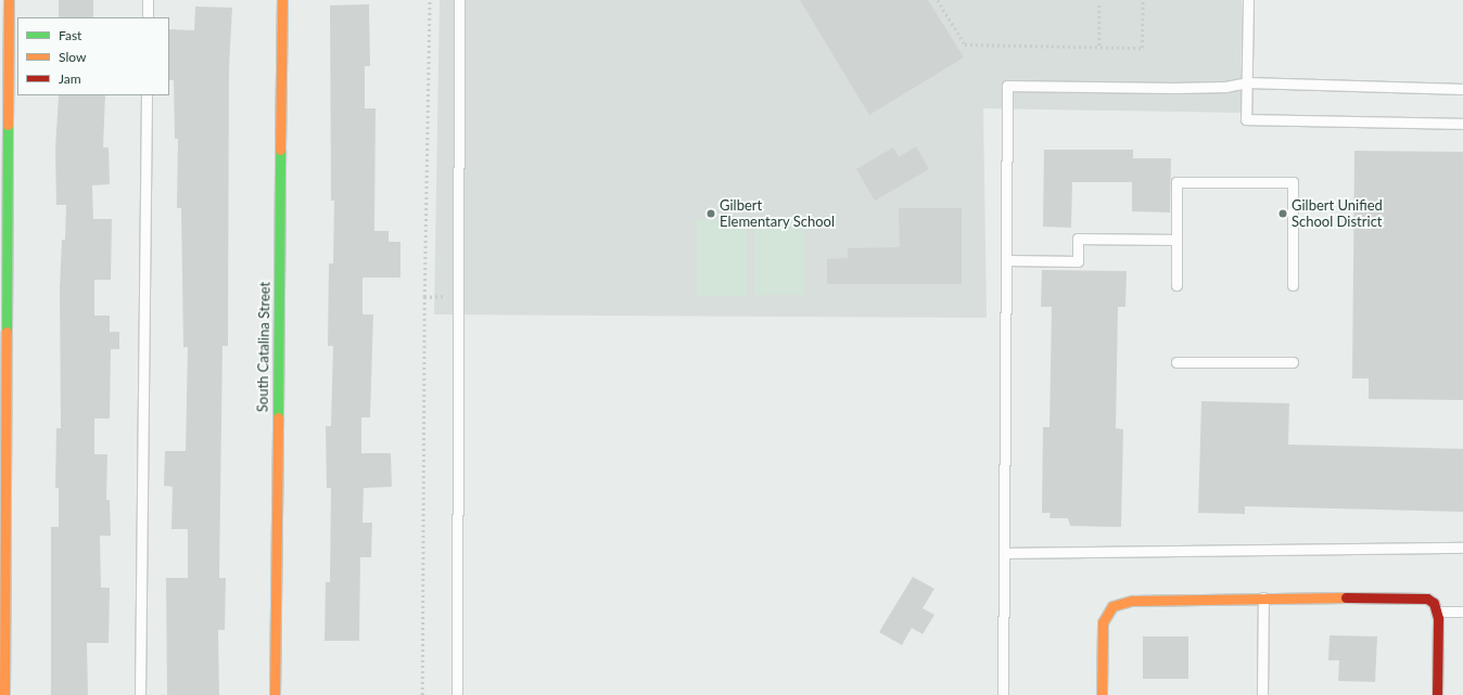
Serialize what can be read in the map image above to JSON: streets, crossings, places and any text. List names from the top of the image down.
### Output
{
  "streets": {
    "street": ["South Catalina Street"]
  },
  "places": ["Gilbert Elementary School", "Gilbert Unified School District"],
  "legend": ["Fast", "Slow", "Jam"]
}
